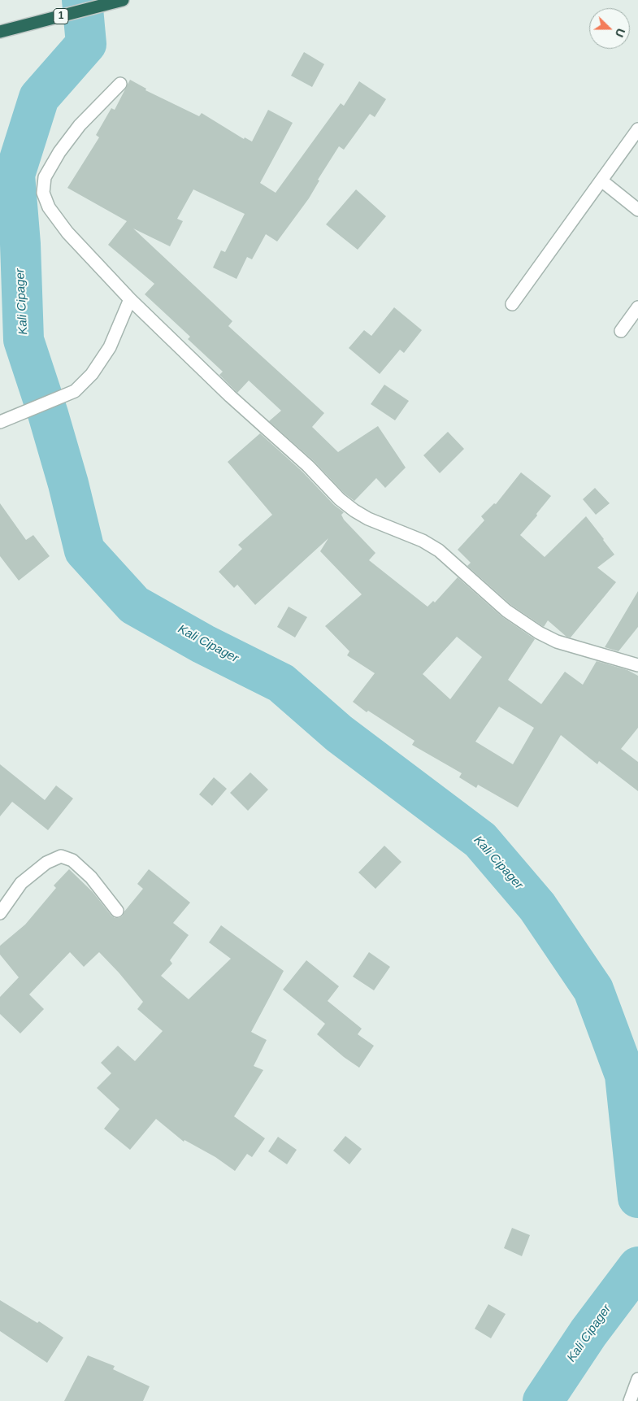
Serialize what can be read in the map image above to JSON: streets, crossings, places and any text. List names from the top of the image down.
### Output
{
  "streets": {
    "highway": ["1"]
  },
  "water": ["Kali Cipager"],
  "north": "right"
}
